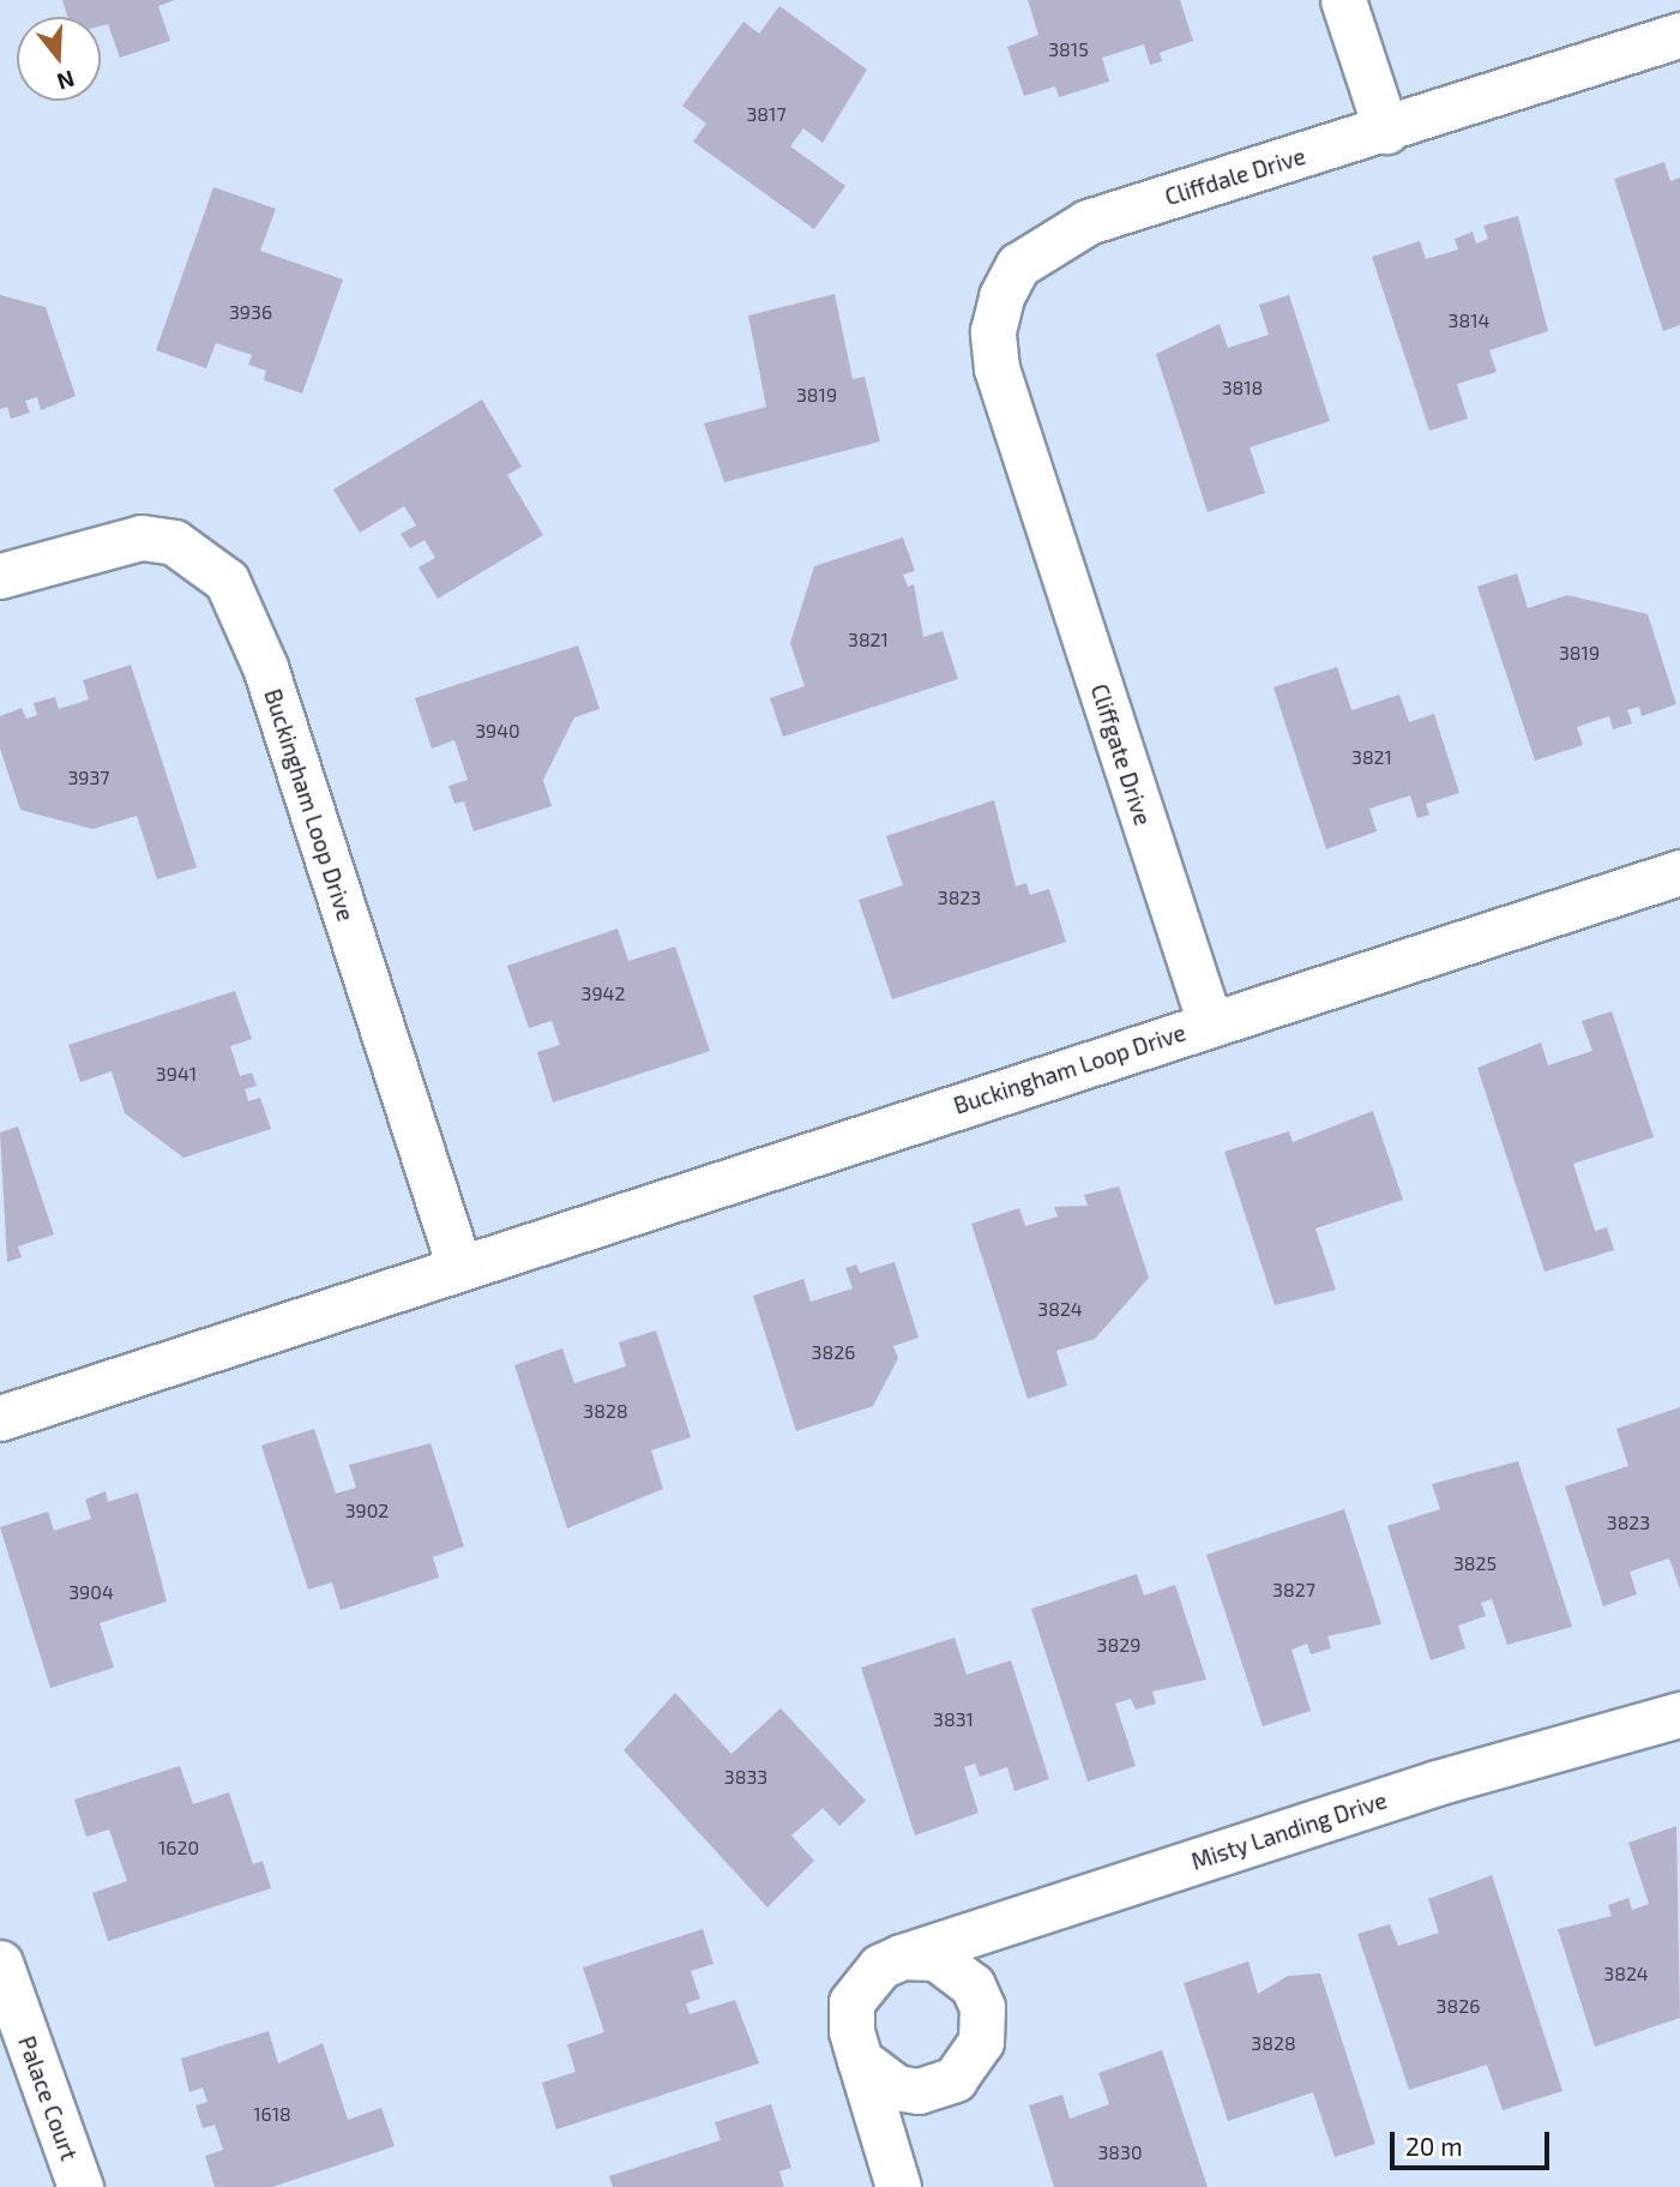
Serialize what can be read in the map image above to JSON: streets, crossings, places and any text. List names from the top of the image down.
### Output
{
  "streets": {
    "street": [
      "Cliffdale Drive",
      "Cliffgate Drive",
      "Buckingham Loop Drive",
      "Misty Landing Drive",
      "Palace Court"
    ]
  },
  "crossings": [
    ["Cliffdale Drive", "Cliffgate Drive"],
    ["Cliffgate Drive", "Buckingham Loop Drive"]
  ],
  "house_numbers": [
    "3815",
    "3817",
    "3936",
    "3814",
    "3818",
    "3819",
    "3821",
    "3819",
    "3940",
    "3821",
    "3937",
    "3823",
    "3942",
    "3941",
    "3824",
    "3826",
    "3828",
    "3902",
    "3823",
    "3825",
    "3827",
    "3904",
    "3829",
    "3831",
    "3833",
    "1620",
    "3824",
    "3826",
    "3828",
    "1618",
    "3830"
  ],
  "scale_bar": "20 m",
  "north": "bottom"
}
